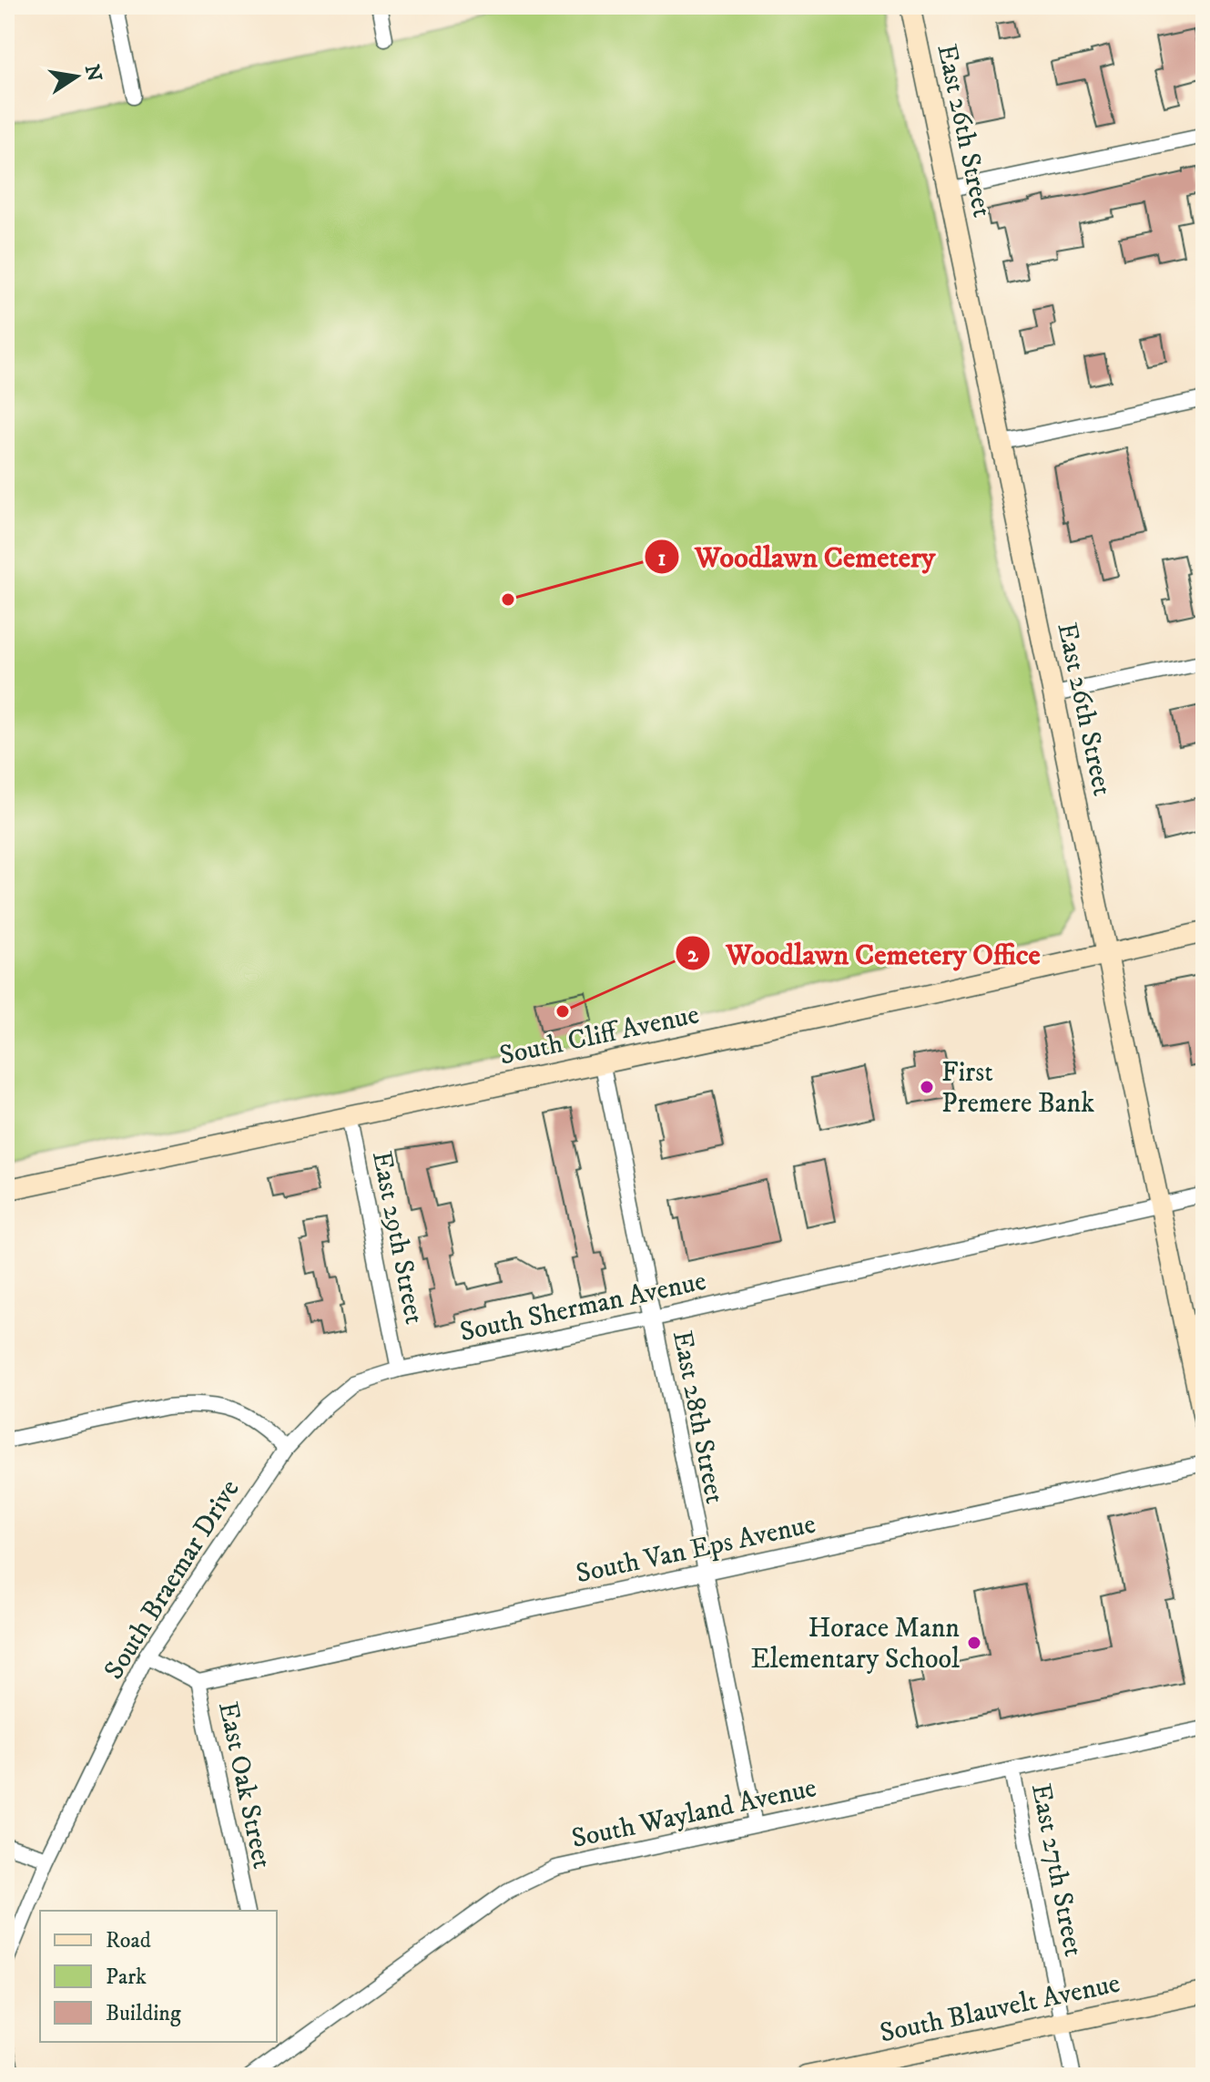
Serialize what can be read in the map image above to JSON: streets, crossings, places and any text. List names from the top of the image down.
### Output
{
  "streets": {
    "main road": ["East 26th Street", "South Cliff Avenue", "South Blauvelt Avenue"],
    "street": [
      "East 29th Street",
      "South Sherman Avenue",
      "East 28th Street",
      "South Van Eps Avenue",
      "South Braemar Drive",
      "East Oak Street",
      "South Wayland Avenue",
      "East 27th Street"
    ]
  },
  "crossings": [
    ["East 26th Street", "South Cliff Avenue"],
    ["East 26th Street", "South Sherman Avenue"],
    ["South Cliff Avenue", "East 29th Street"],
    ["South Cliff Avenue", "East 28th Street"],
    ["East 29th Street", "South Sherman Avenue"],
    ["South Sherman Avenue", "East 28th Street"],
    ["South Sherman Avenue", "South Braemar Drive"],
    ["East 28th Street", "South Van Eps Avenue"],
    ["East 28th Street", "South Wayland Avenue"],
    ["South Van Eps Avenue", "East Oak Street"],
    ["South Braemar Drive", "East Oak Street"],
    ["South Wayland Avenue", "East 27th Street"],
    ["East 27th Street", "South Blauvelt Avenue"]
  ],
  "places": [
    "Woodlawn Cemetery",
    "Woodlawn Cemetery Office",
    "First Premere Bank",
    "Horace Mann Elementary School"
  ],
  "legend": ["Road", "Park", "Building"],
  "north": "right"
}
